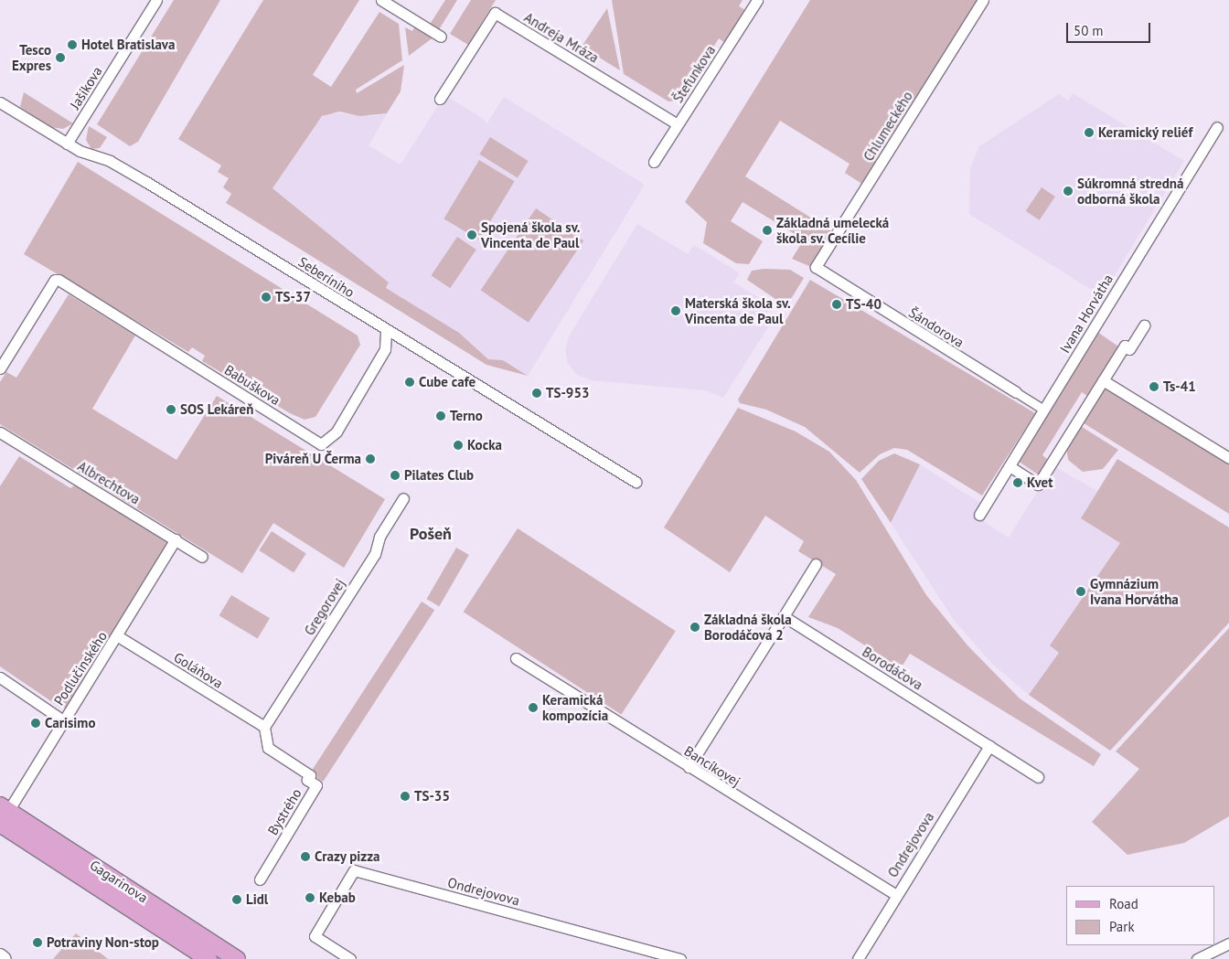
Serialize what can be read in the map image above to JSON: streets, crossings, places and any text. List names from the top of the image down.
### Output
{
  "streets": {
    "main road": ["Gagarinova"],
    "street": [
      "Andreja Mráza",
      "Štefunkova",
      "Jašíkova",
      "Chlumeckého",
      "Seberíniho",
      "Ivana Horvátha",
      "Šándorova",
      "Babuškova",
      "Albrechtova",
      "Gregorovej",
      "Podlučinského",
      "Borodáčova",
      "Goláňova",
      "Bancíkovej",
      "Bystrého",
      "Ondrejovova"
    ]
  },
  "crossings": [
    ["Andreja Mráza", "Štefunkova"],
    ["Jašíkova", "Seberíniho"],
    ["Chlumeckého", "Šándorova"],
    ["Seberíniho", "Babuškova"],
    ["Ivana Horvátha", "Šándorova"],
    ["Albrechtova", "Podlučinského"],
    ["Gregorovej", "Goláňova"],
    ["Gregorovej", "Bystrého"],
    ["Podlučinského", "Goláňova"],
    ["Podlučinského", "Gagarinova"],
    ["Borodáčova", "Ondrejovova"],
    ["Goláňova", "Bystrého"],
    ["Bancíkovej", "Ondrejovova"]
  ],
  "districts": ["Pošeň"],
  "places": [
    "Hotel Bratislava",
    "Tesco Expres",
    "Keramický reliéf",
    "Súkromná stredná odborná škola",
    "Základná umelecká škola sv. Cecílie",
    "Spojená škola sv. Vincenta de Paul",
    "TS-37",
    "TS-40",
    "Materská škola sv. Vincenta de Paul",
    "Cube cafe",
    "Ts-41",
    "TS-953",
    "SOS Lekáreň",
    "Terno",
    "Kocka",
    "Piváreň U Čerma",
    "Pilates Club",
    "Kvet",
    "Gymnázium Ivana Horvátha",
    "Základná škola Borodáčova 2",
    "Keramická kompozícia",
    "Carisimo",
    "TS-35",
    "Crazy pizza",
    "Kebab",
    "Lidl",
    "Potraviny Non-stop"
  ],
  "legend": ["Road", "Park"],
  "scale_bar": "50 m"
}
